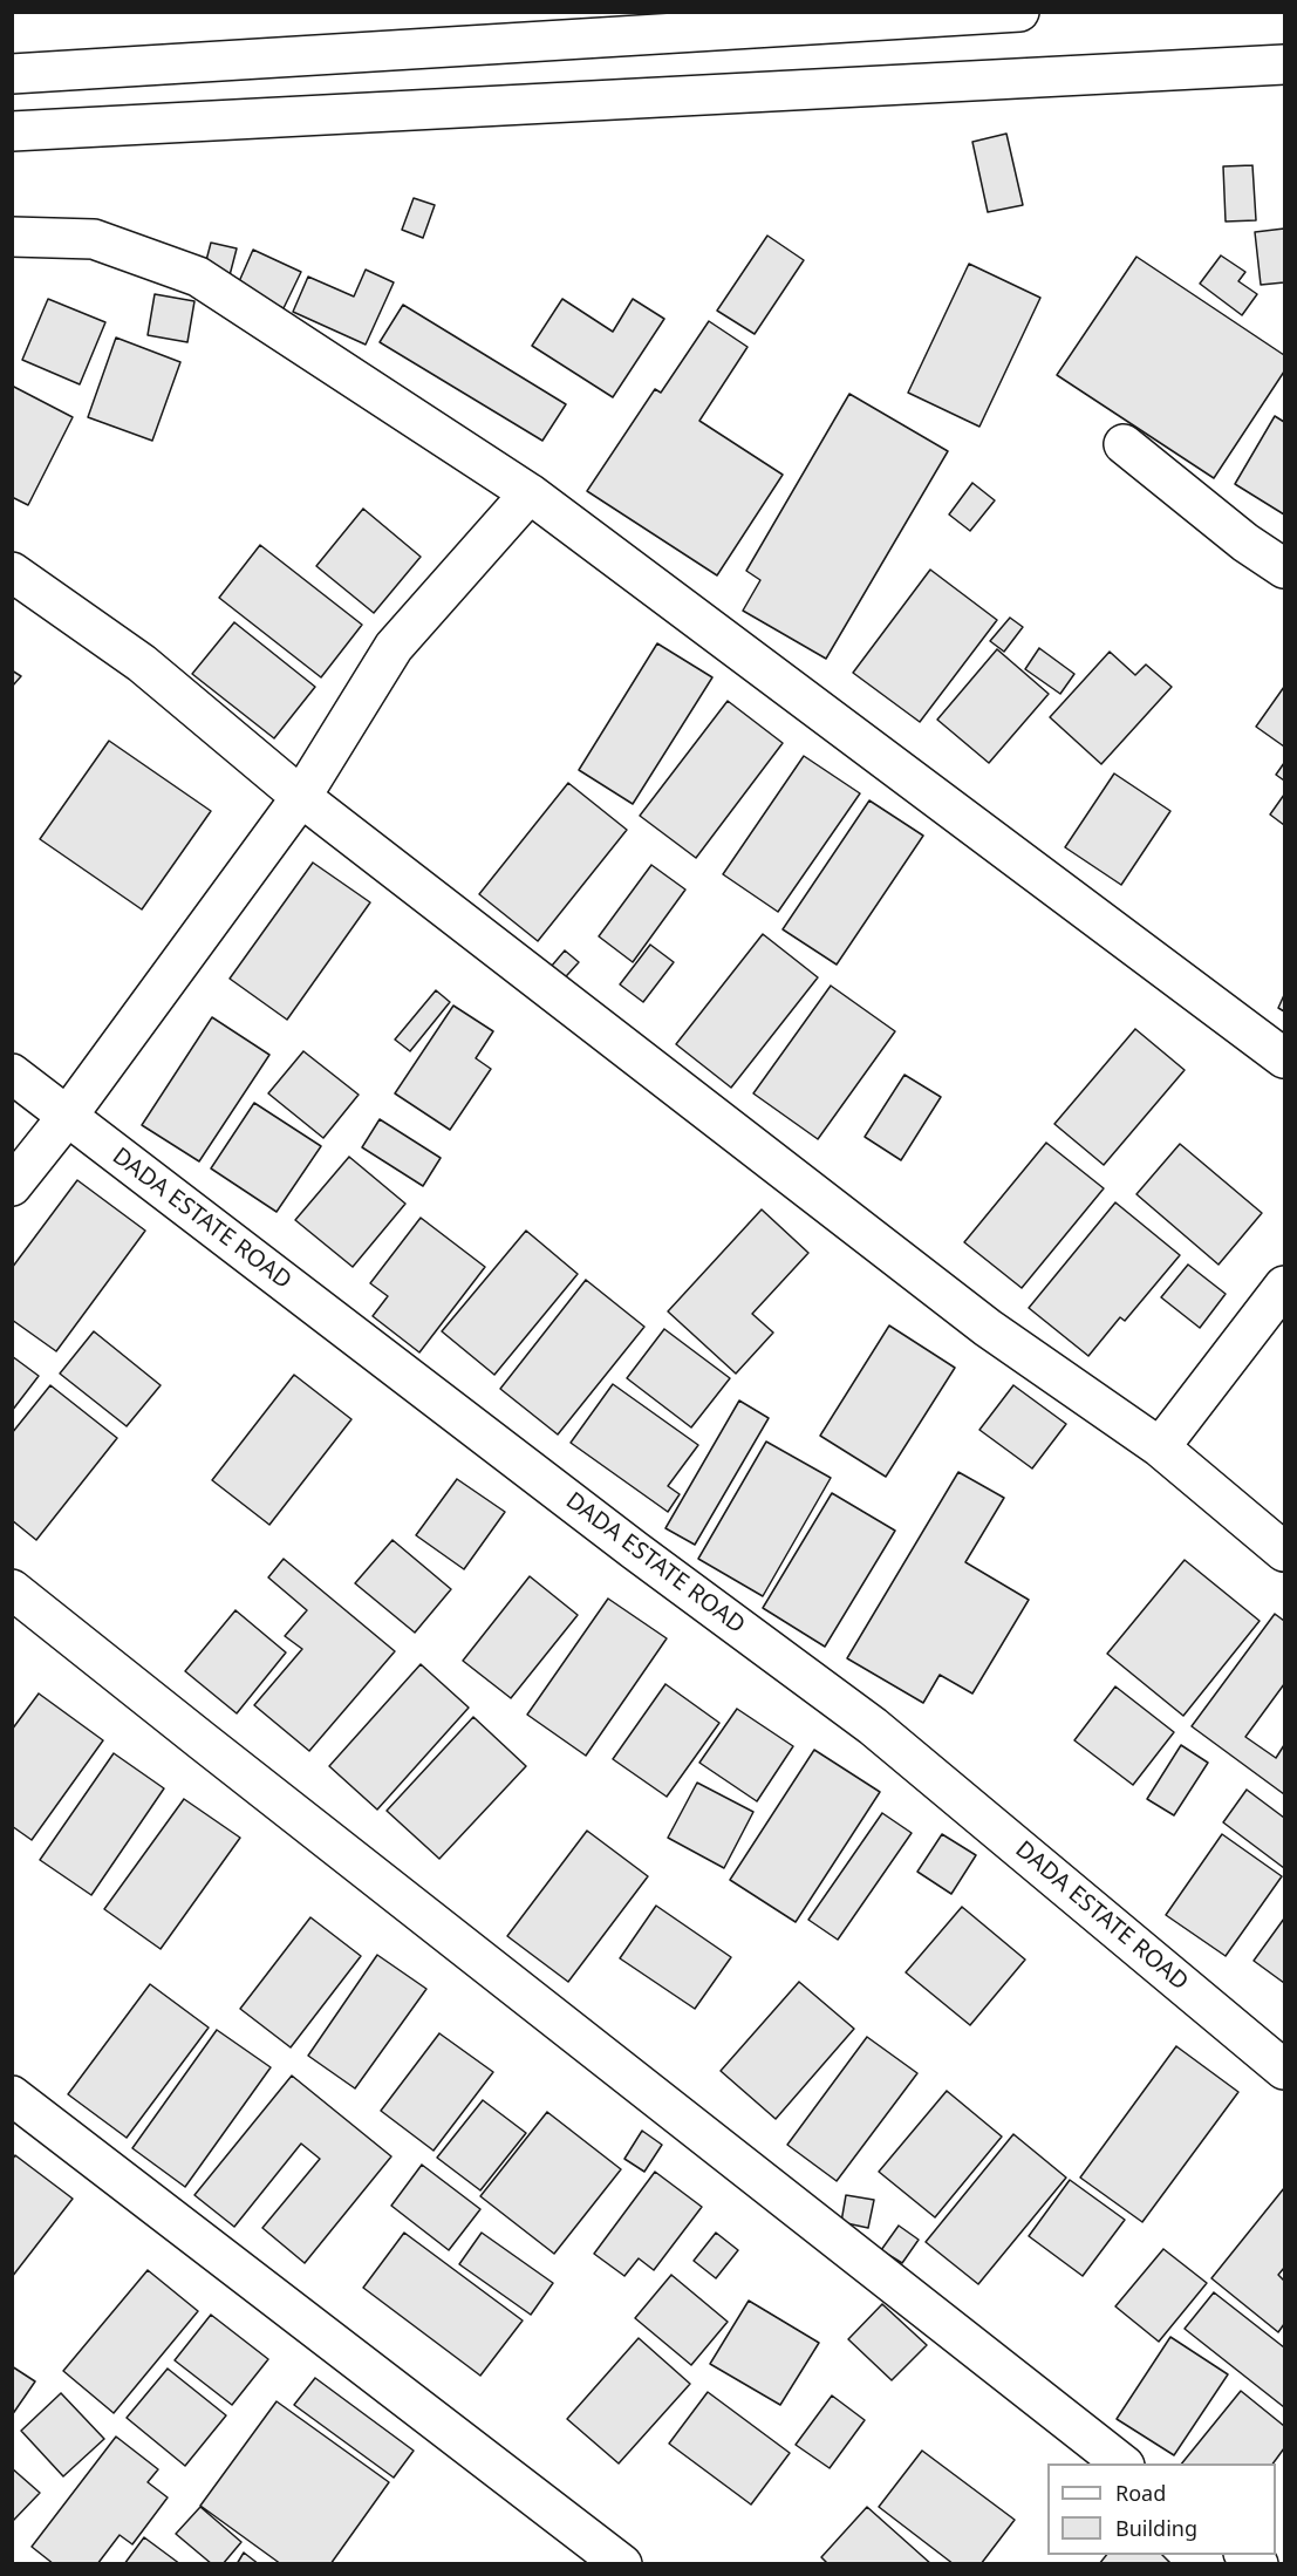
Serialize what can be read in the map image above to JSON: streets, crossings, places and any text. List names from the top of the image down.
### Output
{
  "streets": {
    "main road": ["DADA ESTATE ROAD"]
  },
  "legend": ["Road", "Building"]
}
